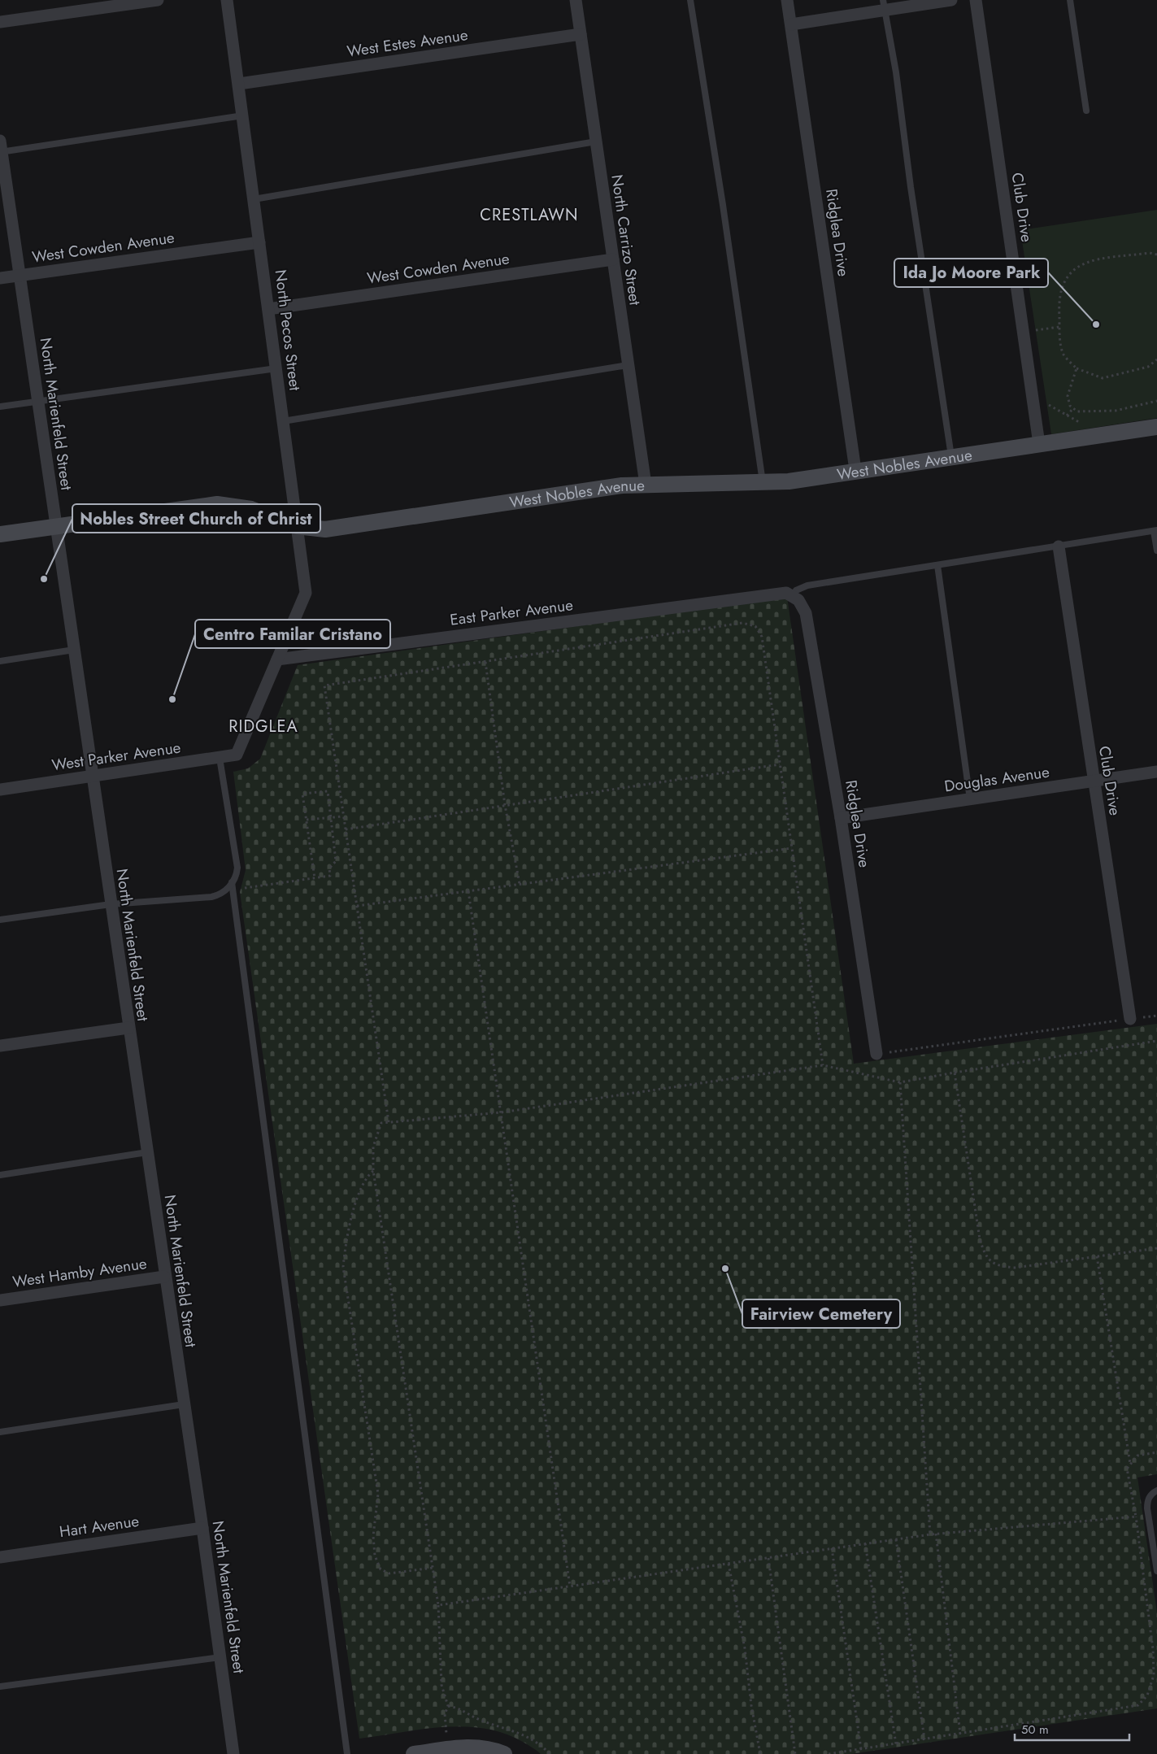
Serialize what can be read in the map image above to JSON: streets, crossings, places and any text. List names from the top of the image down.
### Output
{
  "streets": {
    "street": [
      "West Estes Avenue",
      "Club Drive",
      "Ridglea Drive",
      "North Carrizo Street",
      "West Cowden Avenue",
      "North Pecos Street",
      "North Marienfeld Street",
      "West Nobles Avenue",
      "East Parker Avenue",
      "West Parker Avenue",
      "Douglas Avenue",
      "West Hamby Avenue",
      "Hart Avenue"
    ]
  },
  "crossings": [
    ["West Estes Avenue", "North Carrizo Street"],
    ["West Estes Avenue", "North Pecos Street"],
    ["Club Drive", "West Nobles Avenue"],
    ["Club Drive", "Douglas Avenue"],
    ["Ridglea Drive", "West Nobles Avenue"],
    ["Ridglea Drive", "East Parker Avenue"],
    ["Ridglea Drive", "Douglas Avenue"],
    ["North Carrizo Street", "West Cowden Avenue"],
    ["North Carrizo Street", "West Nobles Avenue"],
    ["West Cowden Avenue", "North Pecos Street"],
    ["West Cowden Avenue", "North Marienfeld Street"],
    ["North Pecos Street", "West Nobles Avenue"],
    ["North Pecos Street", "East Parker Avenue"],
    ["North Pecos Street", "West Parker Avenue"],
    ["North Marienfeld Street", "West Nobles Avenue"],
    ["North Marienfeld Street", "West Parker Avenue"],
    ["North Marienfeld Street", "West Hamby Avenue"],
    ["North Marienfeld Street", "Hart Avenue"],
    ["East Parker Avenue", "West Parker Avenue"]
  ],
  "districts": ["CRESTLAWN", "RIDGLEA"],
  "places": [
    "Ida Jo Moore Park",
    "Nobles Street Church of Christ",
    "Centro Familar Cristano",
    "Fairview Cemetery"
  ],
  "scale_bar": "50 m"
}
